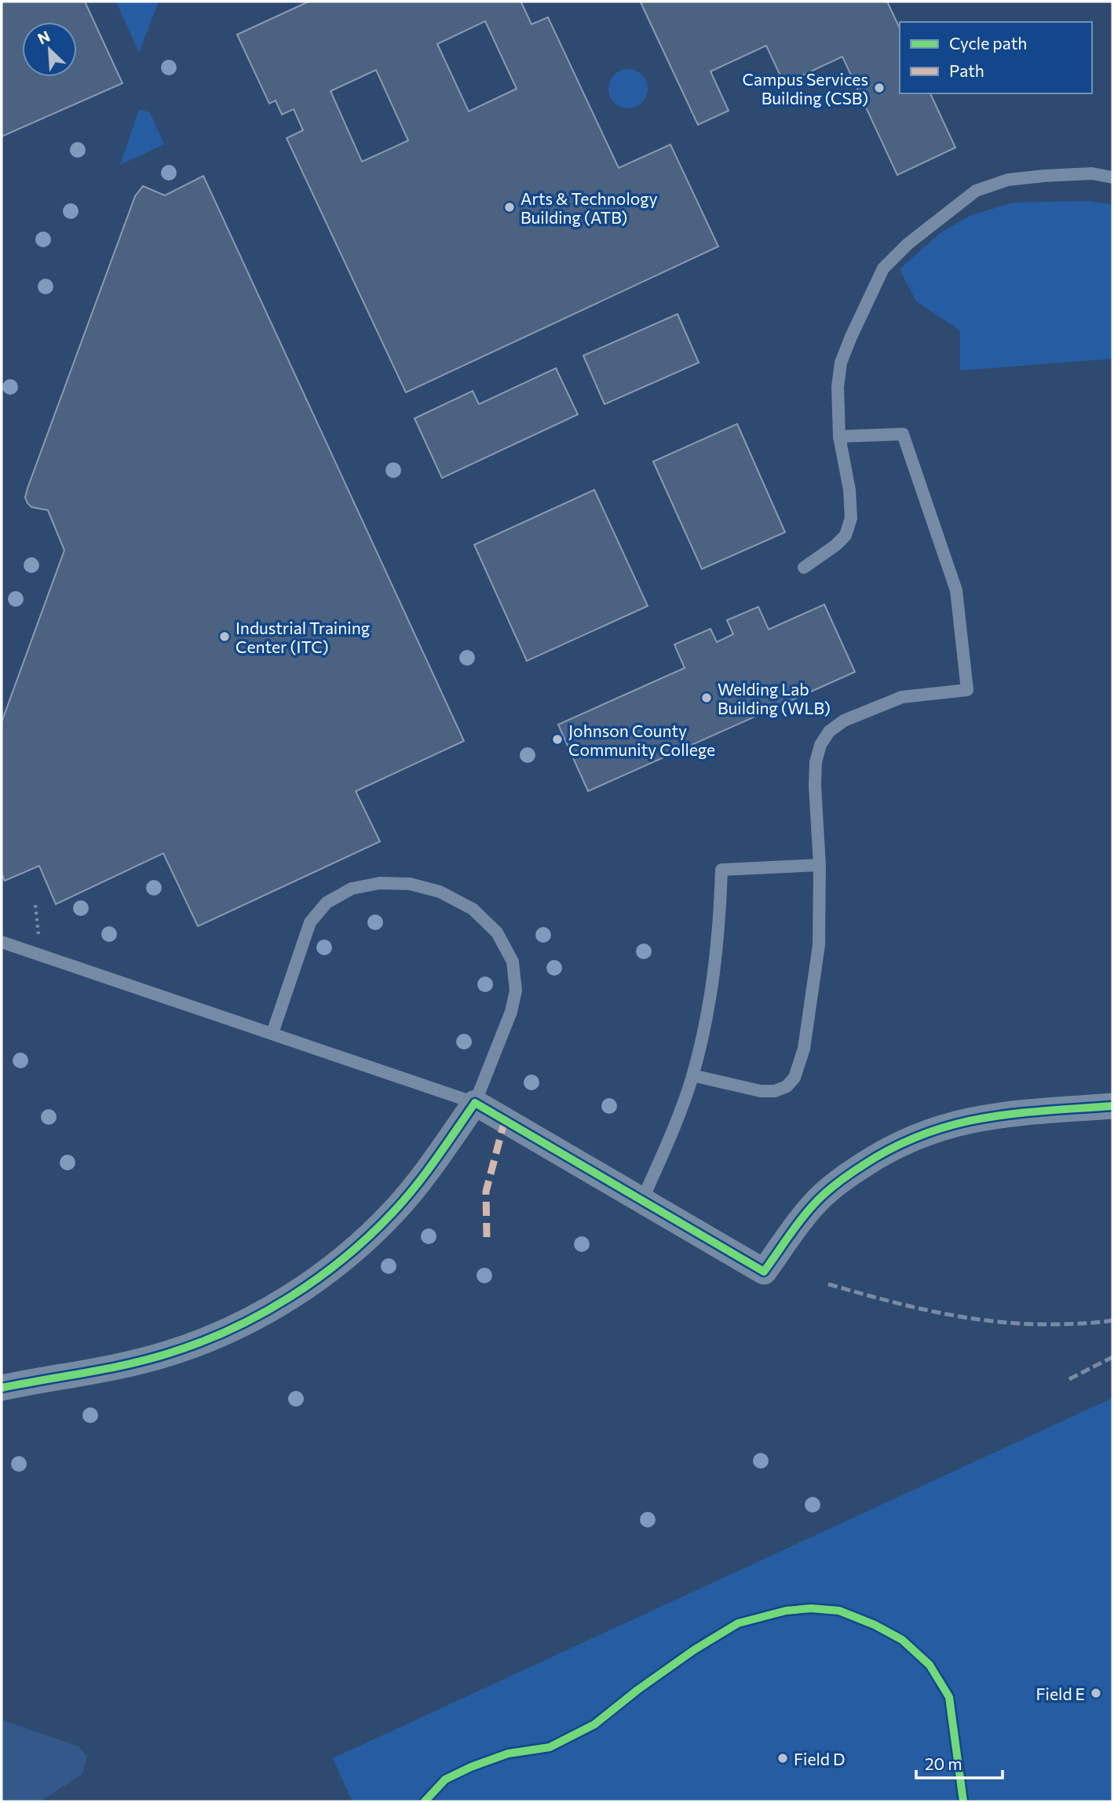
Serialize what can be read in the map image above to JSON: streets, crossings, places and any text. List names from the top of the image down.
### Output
{
  "places": [
    "Campus Services Building (CSB)",
    "Arts & Technology Building (ATB)",
    "Industrial Training Center (ITC)",
    "Welding Lab Building (WLB)",
    "Johnson County Community College",
    "Field E",
    "Field D"
  ],
  "legend": ["Cycle path", "Path"],
  "scale_bar": "20 m",
  "north": "top left"
}
